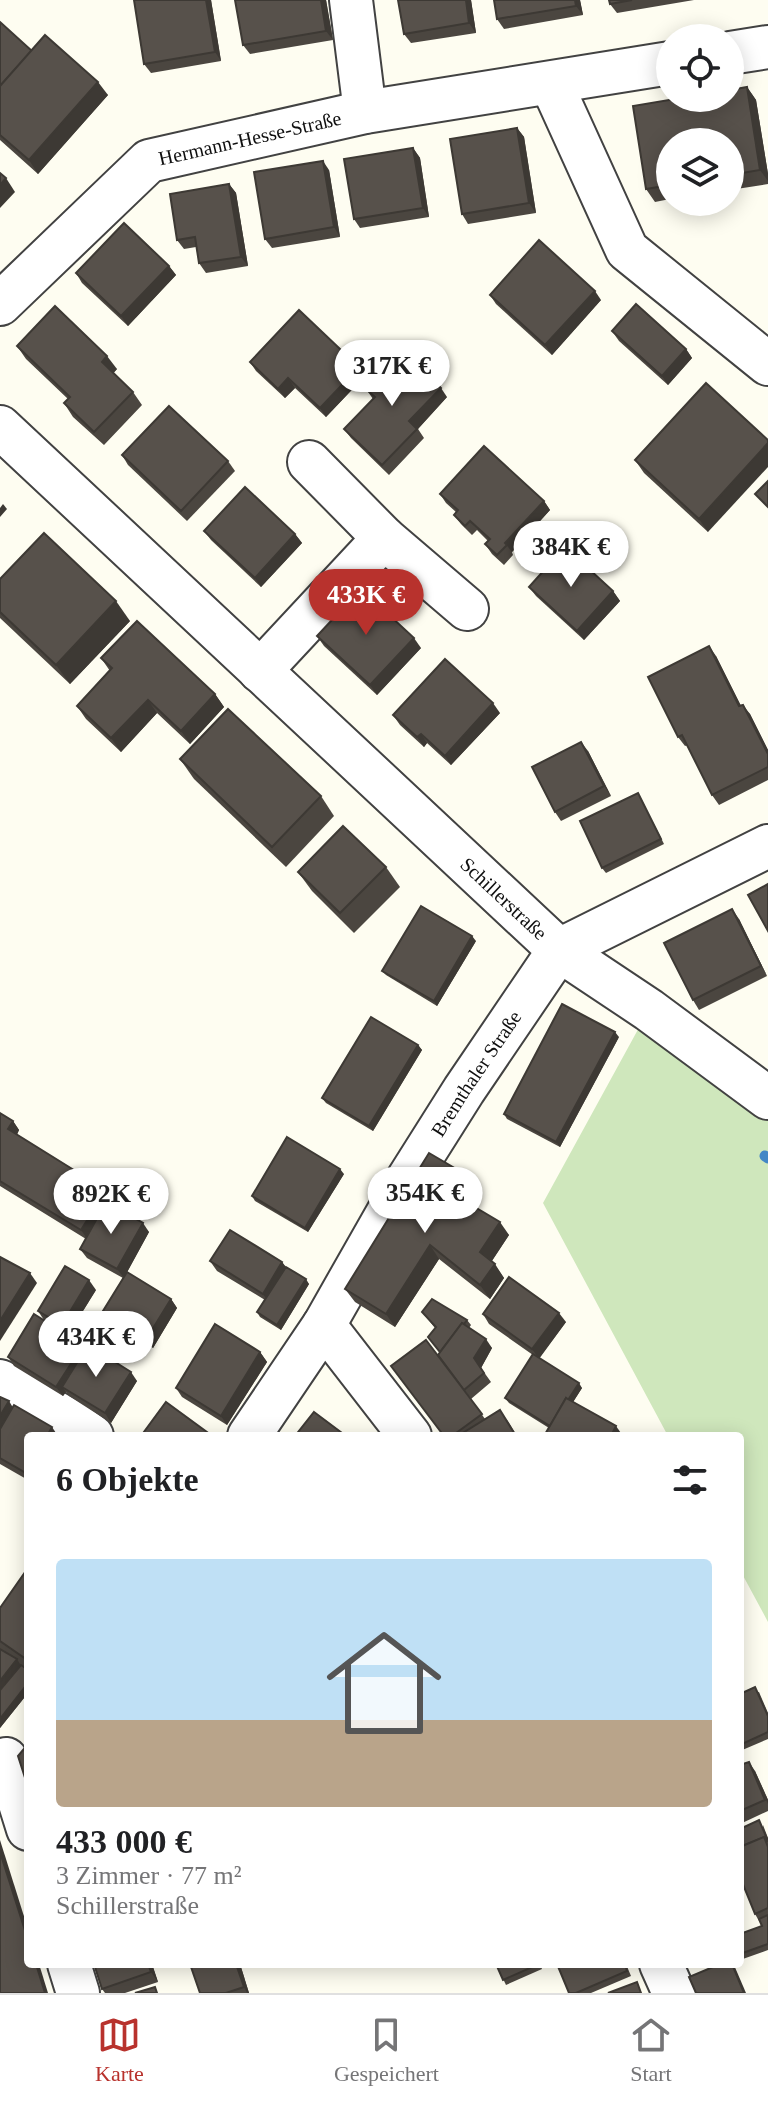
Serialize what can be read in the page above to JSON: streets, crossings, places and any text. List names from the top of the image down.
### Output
{
  "streets": {
    "street": ["Hermann-Hesse-Straße", "Schillerstraße", "Bremthaler Straße"]
  },
  "crossings": [
    ["Schillerstraße", "Bremthaler Straße"]
  ],
  "page": {
    "price": [
      "317K €",
      "384K €",
      "433K €",
      "354K €",
      "892K €",
      "434K €"
    ],
    "heading": "6 Objekte",
    "list": [
      {
        "name": "433 000 €",
        "note": "3 Zimmer · 77 m² · Schillerstraße"
      }
    ],
    "tabs": ["Karte", "Gespeichert", "Start"]
  }
}
